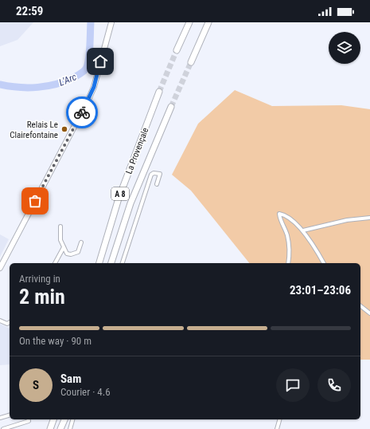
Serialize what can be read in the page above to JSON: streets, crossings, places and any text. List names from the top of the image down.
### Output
{
  "streets": {
    "highway": ["La Provençale", "A 8"]
  },
  "water": ["L'Arc"],
  "places": ["Relais Le Clairefontaine"],
  "page": {
    "status": "22:59",
    "heading": ["2 min", "Arriving in", "23:01–23:06"],
    "panel": ["Sam", "Courier · 4.6"],
    "bar": "On the way · 90 m",
    "round": "S"
  }
}
